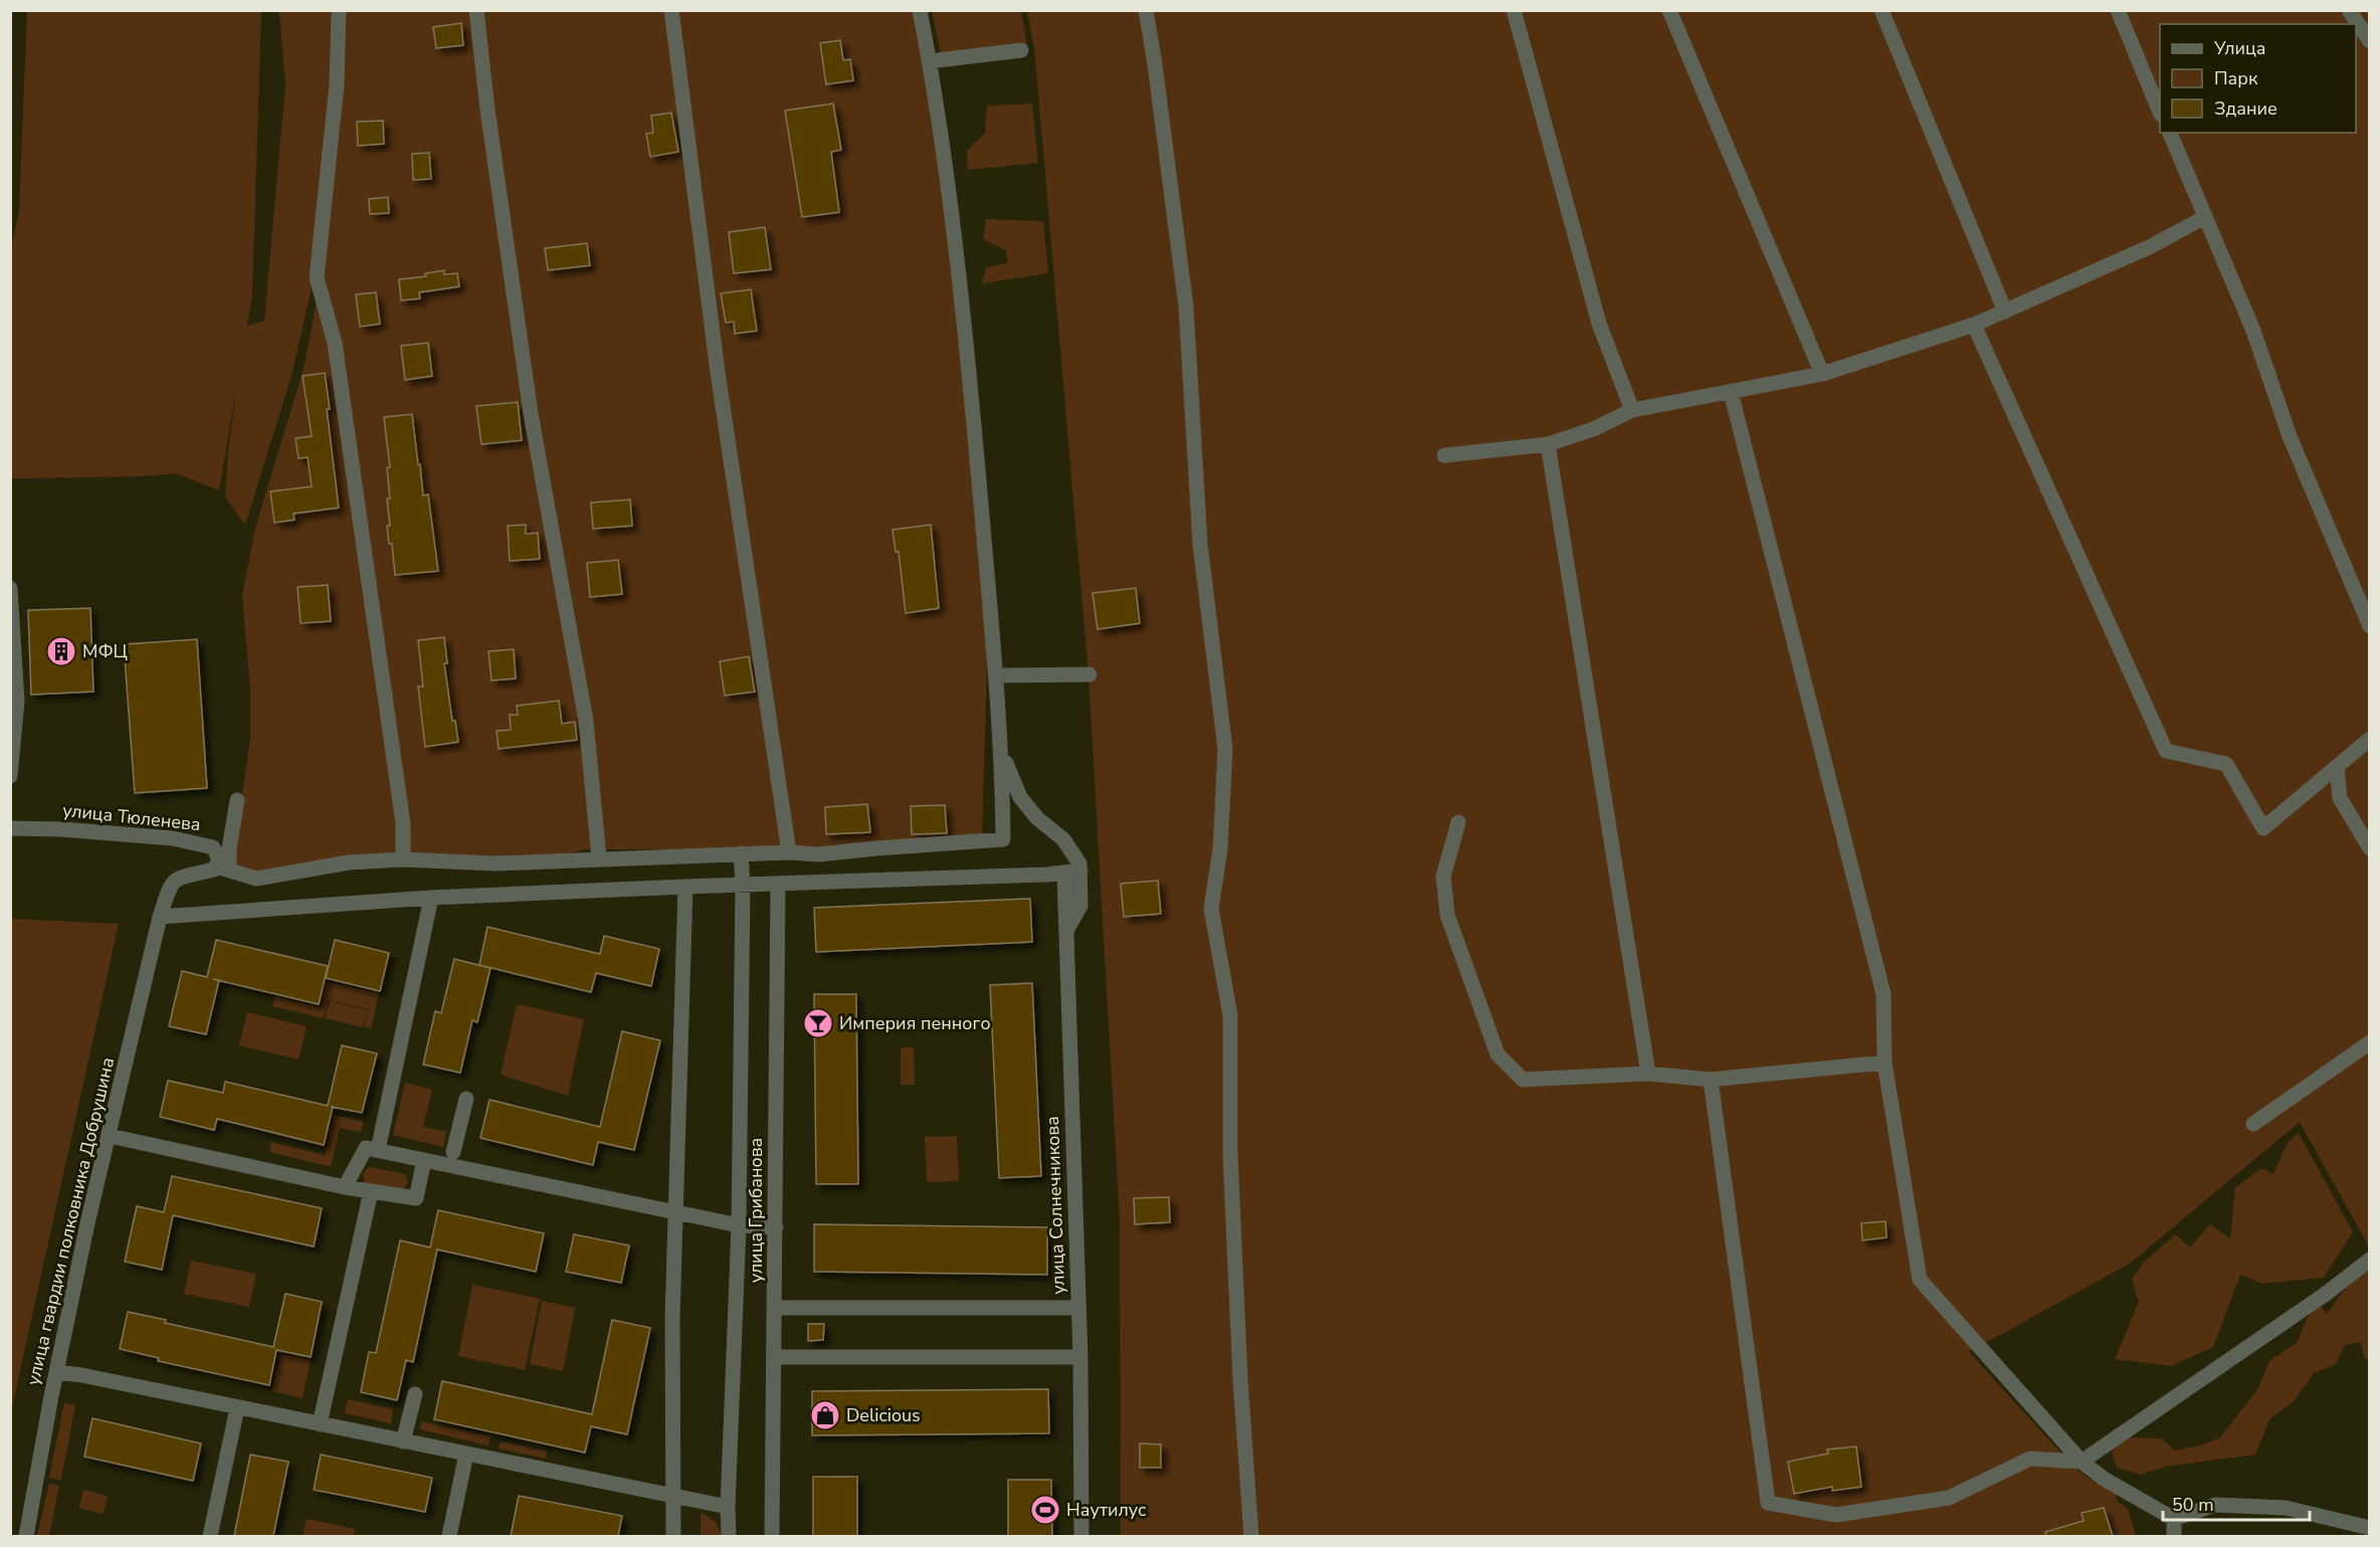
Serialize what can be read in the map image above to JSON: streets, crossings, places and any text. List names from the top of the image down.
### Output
{
  "streets": {
    "street": [
      "улица Тюленева",
      "улица Солнечникова",
      "улица Грибанова",
      "улица гвардии полковника Добрушина"
    ]
  },
  "places": {
    "building": ["МФЦ"],
    "bar": ["Империя пенного"],
    "shop": ["Delicious"],
    "sports": ["Наутилус"]
  },
  "legend": ["Улица", "Парк", "Здание"],
  "scale_bar": "50 m"
}
